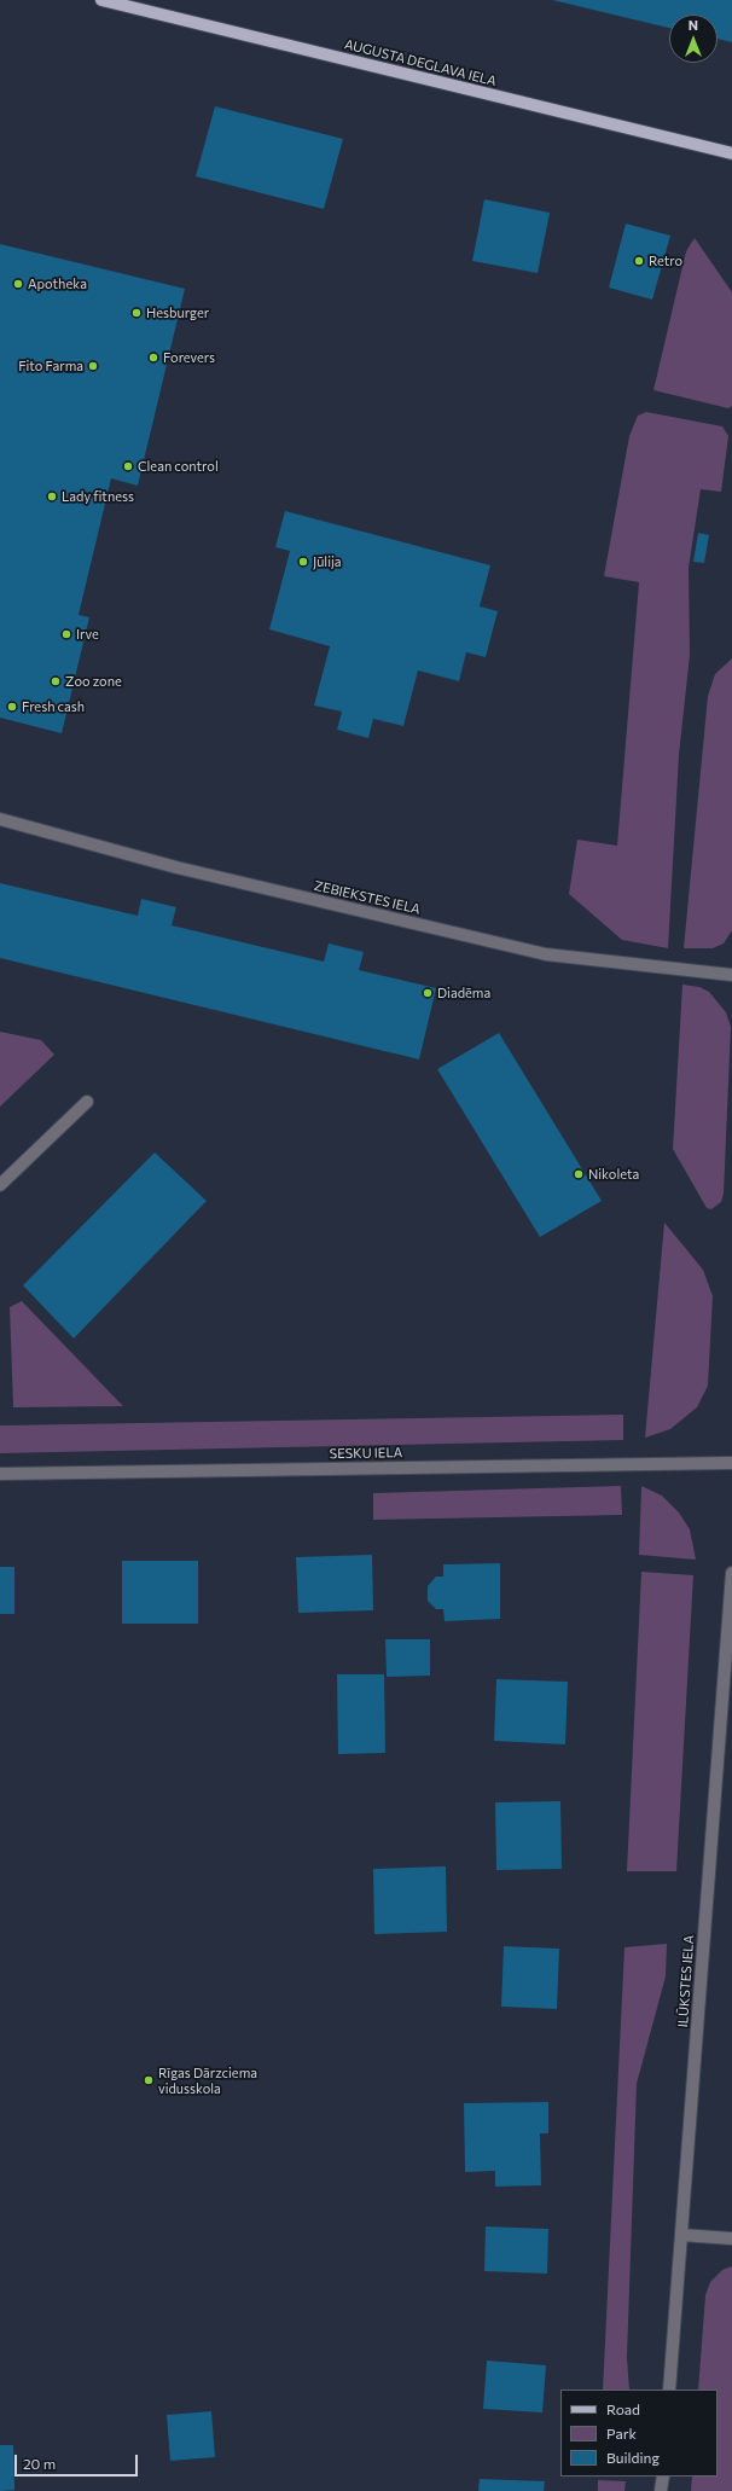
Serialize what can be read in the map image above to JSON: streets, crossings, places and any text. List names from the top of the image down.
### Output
{
  "streets": {
    "main road": ["AUGUSTA DEGLAVA IELA"],
    "street": ["ZEBIEKSTES IELA", "SESKU IELA", "ILŪKSTES IELA"]
  },
  "places": [
    "Retro",
    "Apotheka",
    "Hesburger",
    "Forevers",
    "Fito Farma",
    "Clean control",
    "Lady fitness",
    "Jūlija",
    "Irve",
    "Zoo zone",
    "Fresh cash",
    "Diadēma",
    "Nikoleta",
    "Rīgas Dārzciema vidusskola"
  ],
  "legend": ["Road", "Park", "Building"],
  "scale_bar": "20 m",
  "north": "top"
}
